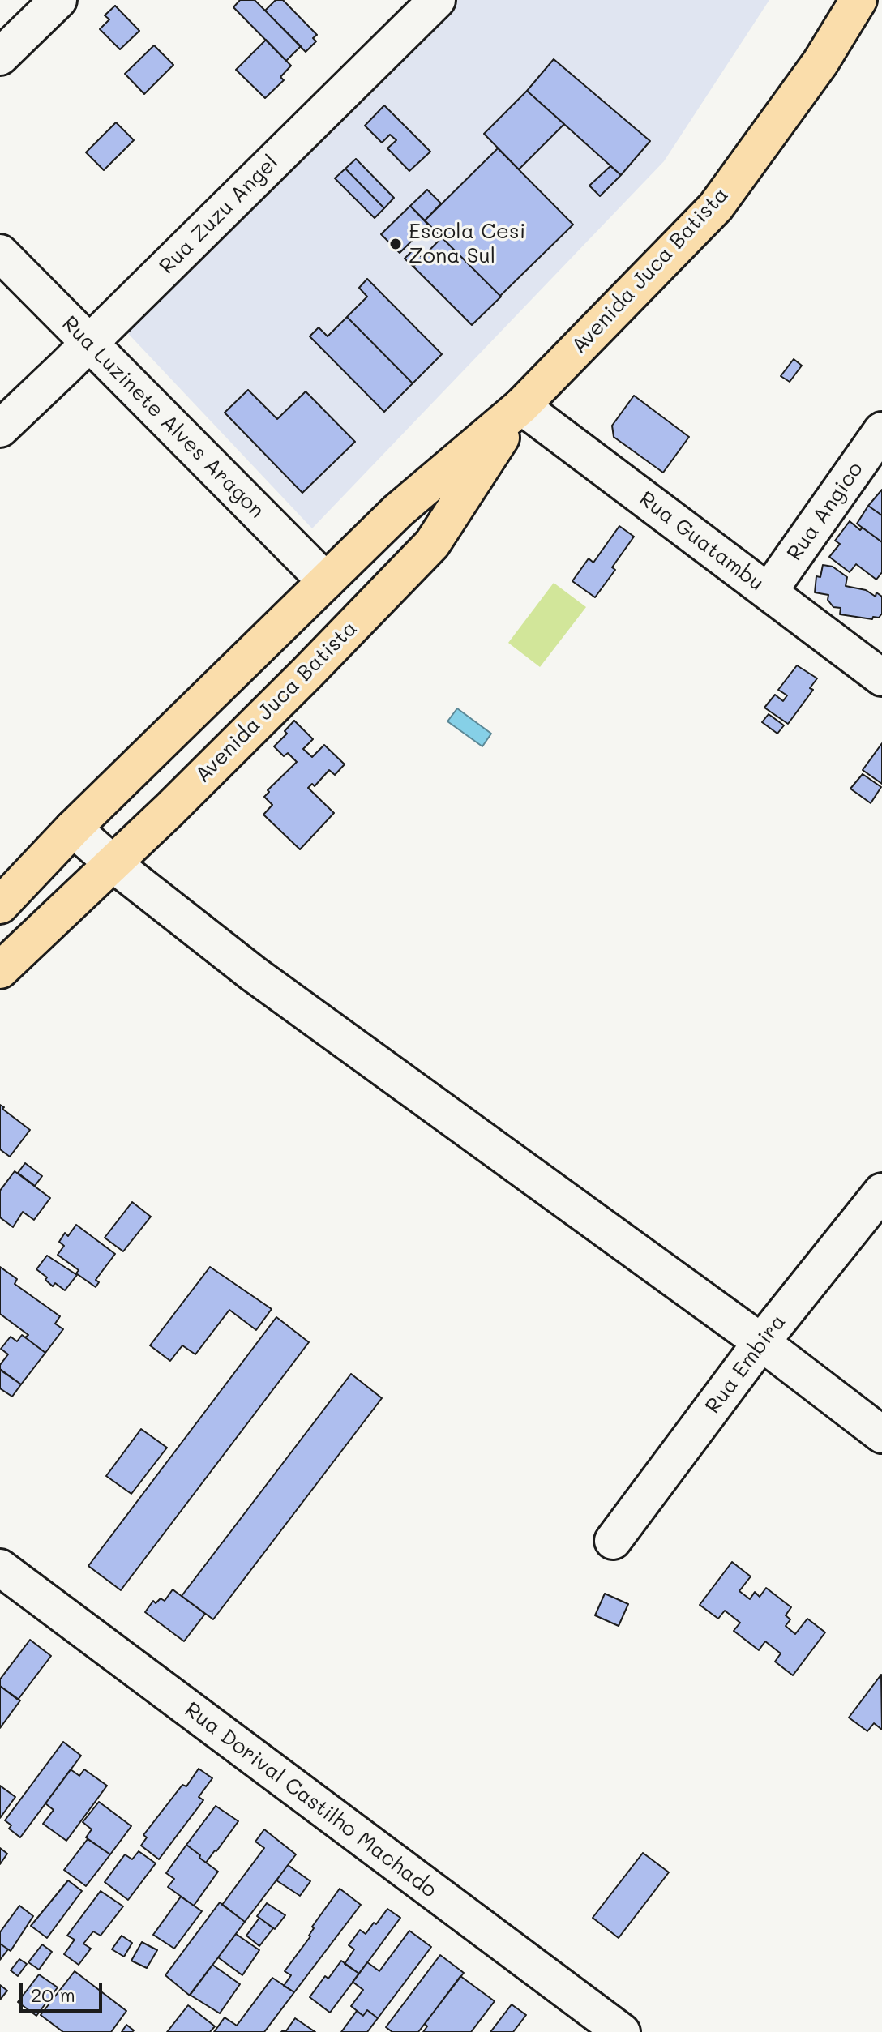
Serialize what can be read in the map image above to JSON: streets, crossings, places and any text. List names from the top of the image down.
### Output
{
  "streets": {
    "main road": ["Avenida Juca Batista"],
    "street": [
      "Rua Zuzu Angel",
      "Rua Luzinete Alves Aragon",
      "Rua Angico",
      "Rua Guatambu",
      "Rua Embira",
      "Rua Dorival Castilho Machado"
    ]
  },
  "crossings": [
    ["Rua Zuzu Angel", "Rua Luzinete Alves Aragon"],
    ["Avenida Juca Batista", "Rua Luzinete Alves Aragon"],
    ["Avenida Juca Batista", "Rua Guatambu"],
    ["Rua Angico", "Rua Guatambu"]
  ],
  "places": ["Escola Cesi Zona Sul"],
  "scale_bar": "20 m"
}
